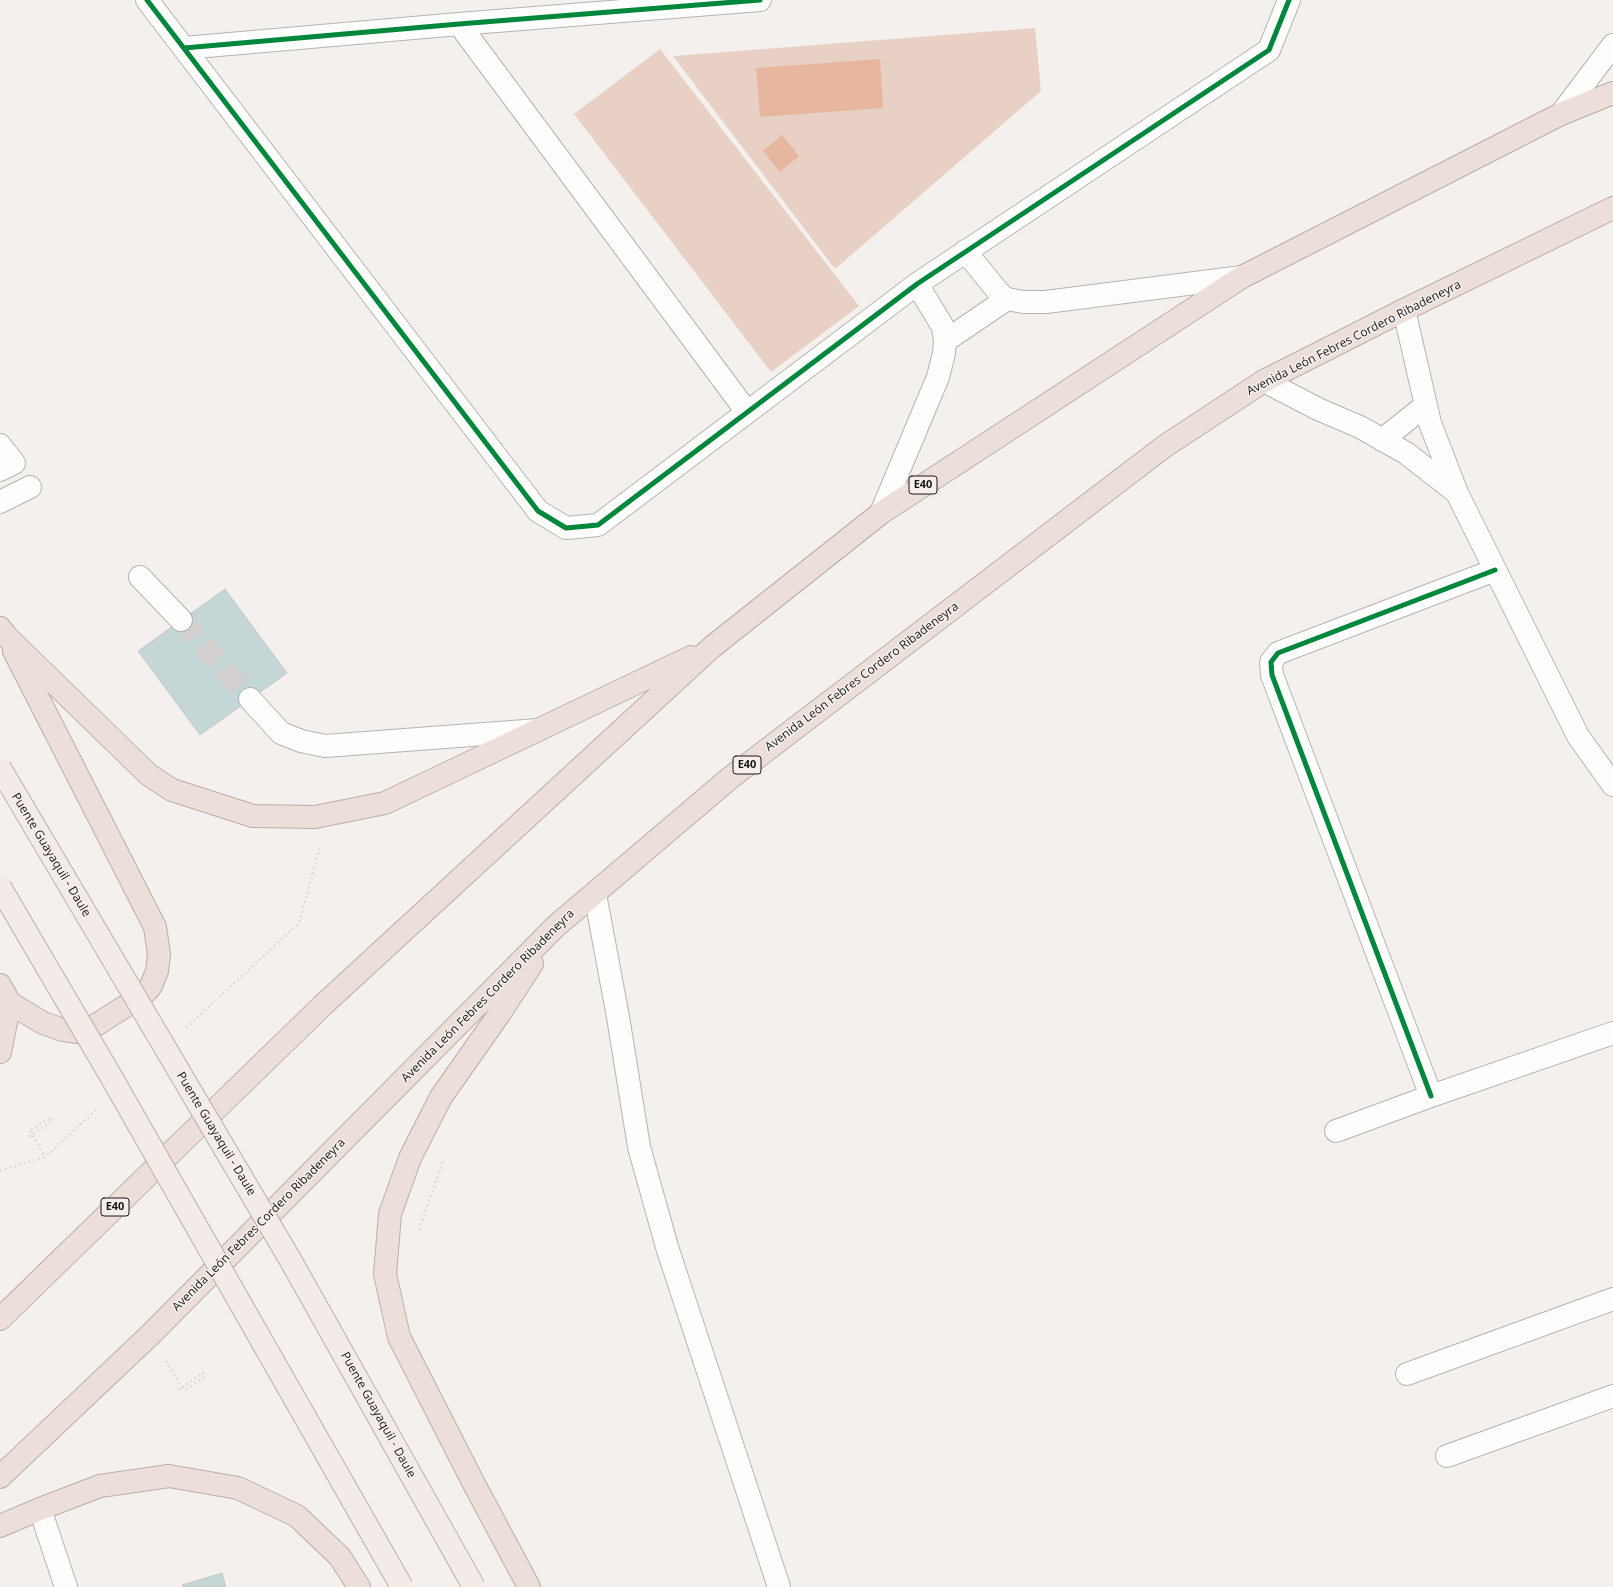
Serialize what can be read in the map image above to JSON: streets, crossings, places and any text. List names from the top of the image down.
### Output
{
  "streets": {
    "highway": ["Avenida León Febres Cordero Ribadeneyra", "E40"],
    "main road": ["Puente Guayaquil - Daule"]
  }
}
